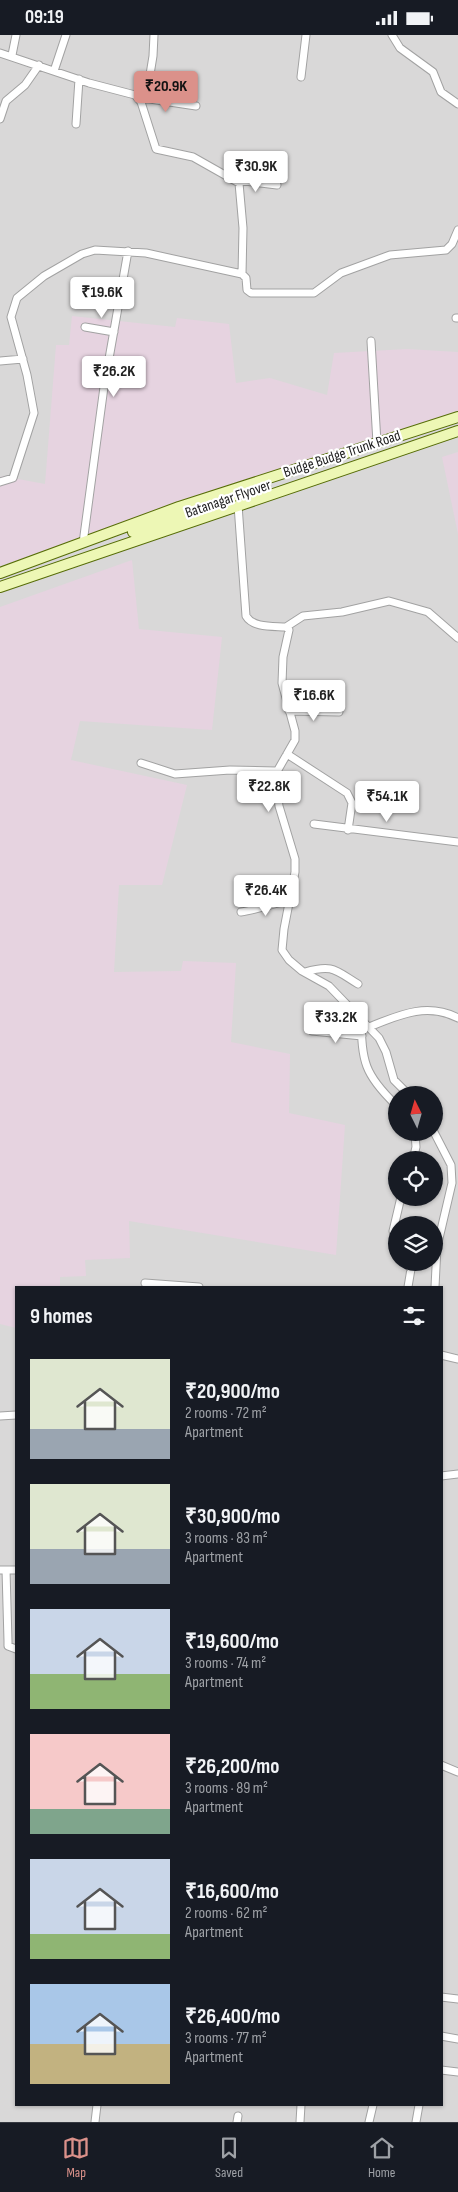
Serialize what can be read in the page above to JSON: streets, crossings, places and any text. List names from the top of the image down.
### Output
{
  "streets": {
    "street": ["Budge Budge Trunk Road", "Batanagar Flyover"]
  },
  "north": "top",
  "page": {
    "status": "09:19",
    "price": [
      "₹20.9K",
      "₹30.9K",
      "₹19.6K",
      "₹26.2K",
      "₹16.6K",
      "₹22.8K",
      "₹54.1K",
      "₹26.4K",
      "₹33.2K"
    ],
    "heading": "9 homes",
    "list": [
      {
        "name": "₹20,900/mo",
        "note": "2 rooms · 72 m² · Apartment"
      },
      {
        "name": "₹30,900/mo",
        "note": "3 rooms · 83 m² · Apartment"
      },
      {
        "name": "₹19,600/mo",
        "note": "3 rooms · 74 m² · Apartment"
      },
      {
        "name": "₹26,200/mo",
        "note": "3 rooms · 89 m² · Apartment"
      },
      {
        "name": "₹16,600/mo",
        "note": "2 rooms · 62 m² · Apartment"
      },
      {
        "name": "₹26,400/mo",
        "note": "3 rooms · 77 m² · Apartment"
      }
    ],
    "tabs": ["Map", "Saved", "Home"]
  }
}
